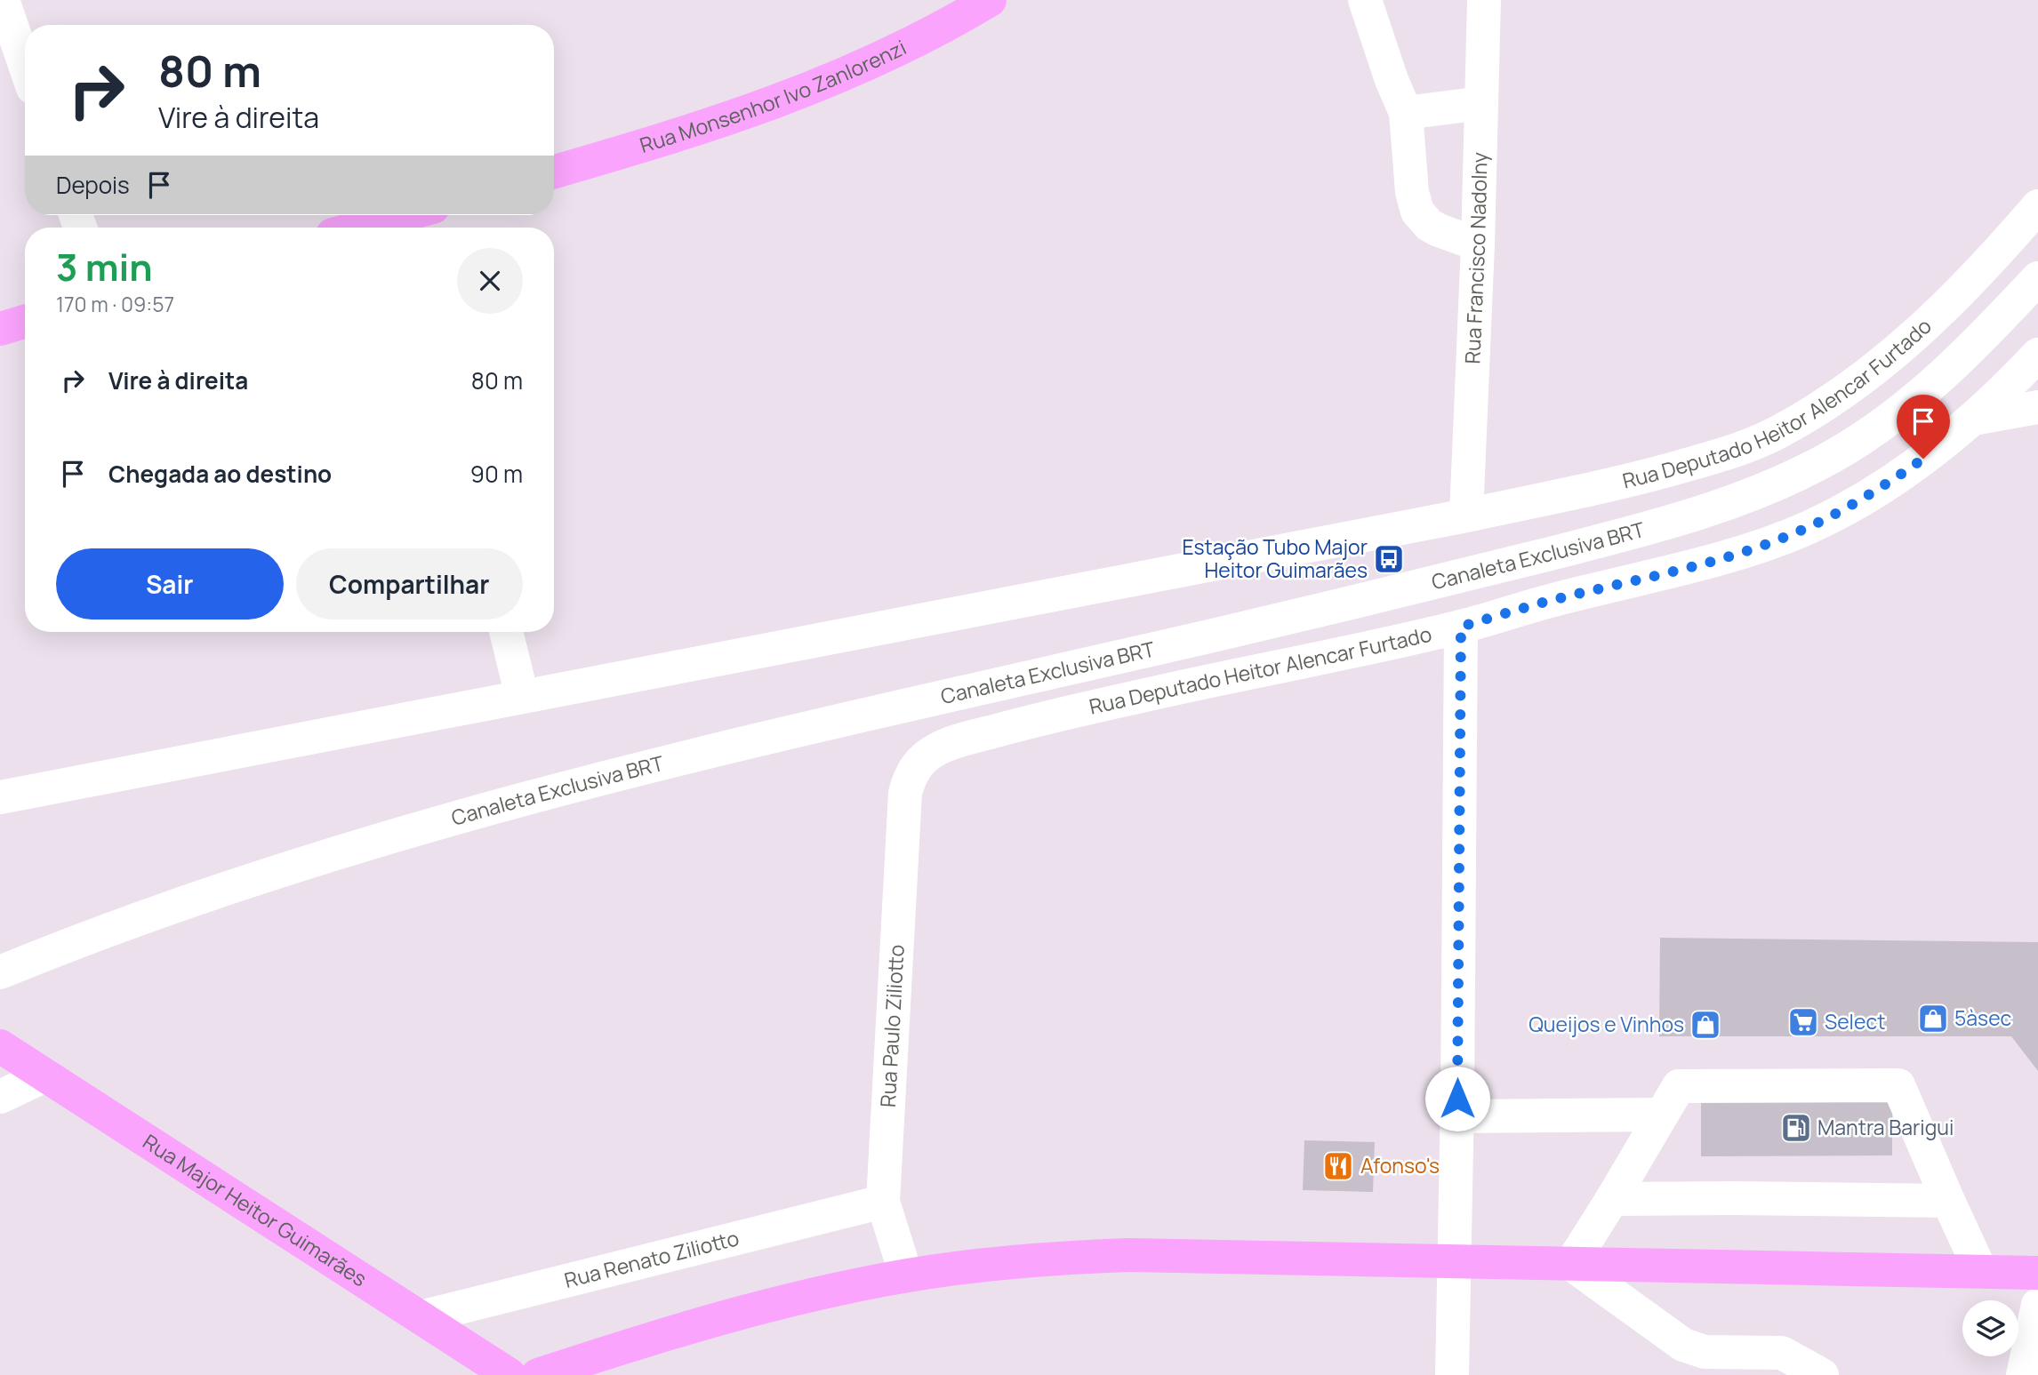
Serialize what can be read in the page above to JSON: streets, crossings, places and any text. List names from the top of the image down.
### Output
{
  "streets": {
    "main road": ["Rua Monsenhor Ivo Zanlorenzi", "Rua Major Heitor Guimarães"],
    "street": [
      "Rua Francisco Nadolny",
      "Rua Deputado Heitor Alencar Furtado",
      "Canaleta Exclusiva BRT",
      "Rua Paulo Ziliotto",
      "Rua Renato Ziliotto"
    ]
  },
  "crossings": [
    ["Rua Francisco Nadolny", "Rua Deputado Heitor Alencar Furtado"],
    ["Rua Deputado Heitor Alencar Furtado", "Rua Paulo Ziliotto"],
    ["Rua Paulo Ziliotto", "Rua Renato Ziliotto"],
    ["Rua Major Heitor Guimarães", "Rua Renato Ziliotto"]
  ],
  "places": {
    "bus stop": ["Estação Tubo Major Heitor Guimarães"],
    "shop": ["5àsec", "Queijos e Vinhos"],
    "supermarket": ["Select"],
    "fuel station": ["Mantra Barigui"],
    "restaurant": ["Afonso's"]
  },
  "page": {
    "turn": ["80 m", "Vire à direita"],
    "then": "Depois",
    "heading": ["3 min", "170 m · 09:57"],
    "list": [
      {
        "name": "Vire à direita",
        "value": "80 m"
      },
      {
        "name": "Chegada ao destino",
        "value": "90 m"
      }
    ],
    "buttons": ["Sair", "Compartilhar"]
  }
}
